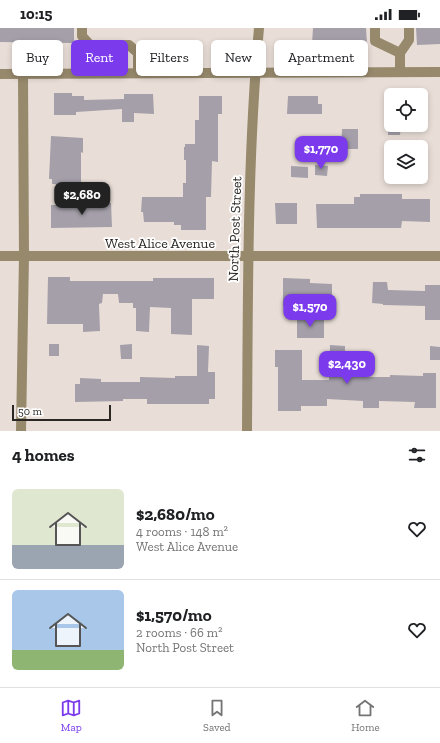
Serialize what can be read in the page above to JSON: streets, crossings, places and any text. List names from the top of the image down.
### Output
{
  "streets": {
    "street": ["North Post Street", "West Alice Avenue"]
  },
  "crossings": [
    ["North Post Street", "West Alice Avenue"]
  ],
  "scale_bar": "50 m",
  "page": {
    "status": "10:15",
    "chip": [
      "Buy",
      "Rent",
      "Filters",
      "New",
      "Apartment"
    ],
    "price": [
      "$1,770",
      "$2,680",
      "$1,570",
      "$2,430"
    ],
    "scale": "50 m",
    "heading": "4 homes",
    "list": [
      {
        "name": "$2,680/mo",
        "note": "4 rooms · 148 m² · West Alice Avenue"
      },
      {
        "name": "$1,570/mo",
        "note": "2 rooms · 66 m² · North Post Street"
      }
    ],
    "tabs": ["Map", "Saved", "Home"]
  }
}
